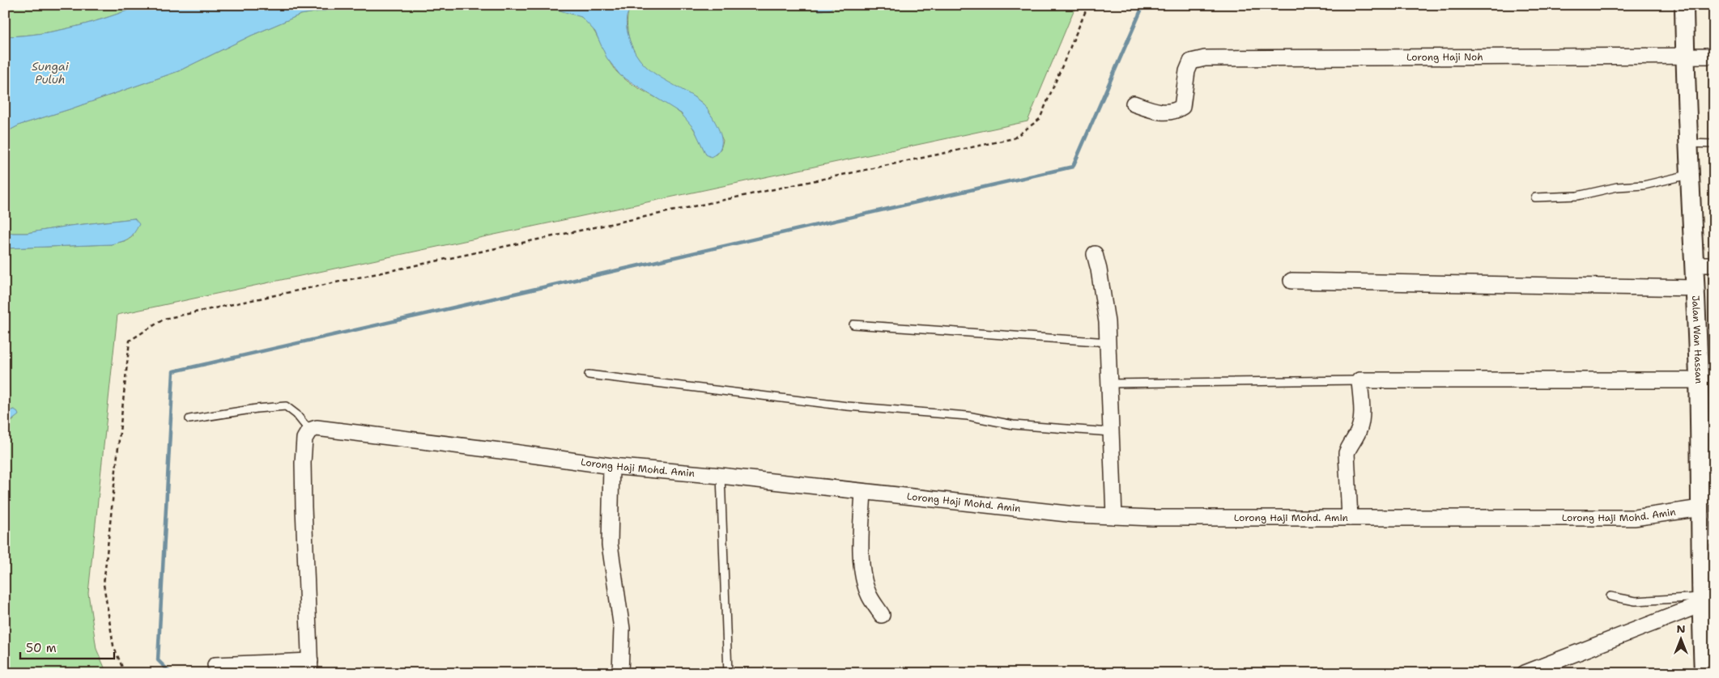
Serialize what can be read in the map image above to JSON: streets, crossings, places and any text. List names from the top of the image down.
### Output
{
  "streets": {
    "street": ["Lorong Haji Noh", "Jalan Wan Hassan", "Lorong Haji Mohd. Amin"]
  },
  "crossings": [
    ["Lorong Haji Noh", "Jalan Wan Hassan"],
    ["Jalan Wan Hassan", "Lorong Haji Mohd. Amin"]
  ],
  "water": ["Sungai Puluh"],
  "scale_bar": "50 m",
  "north": "top"
}
